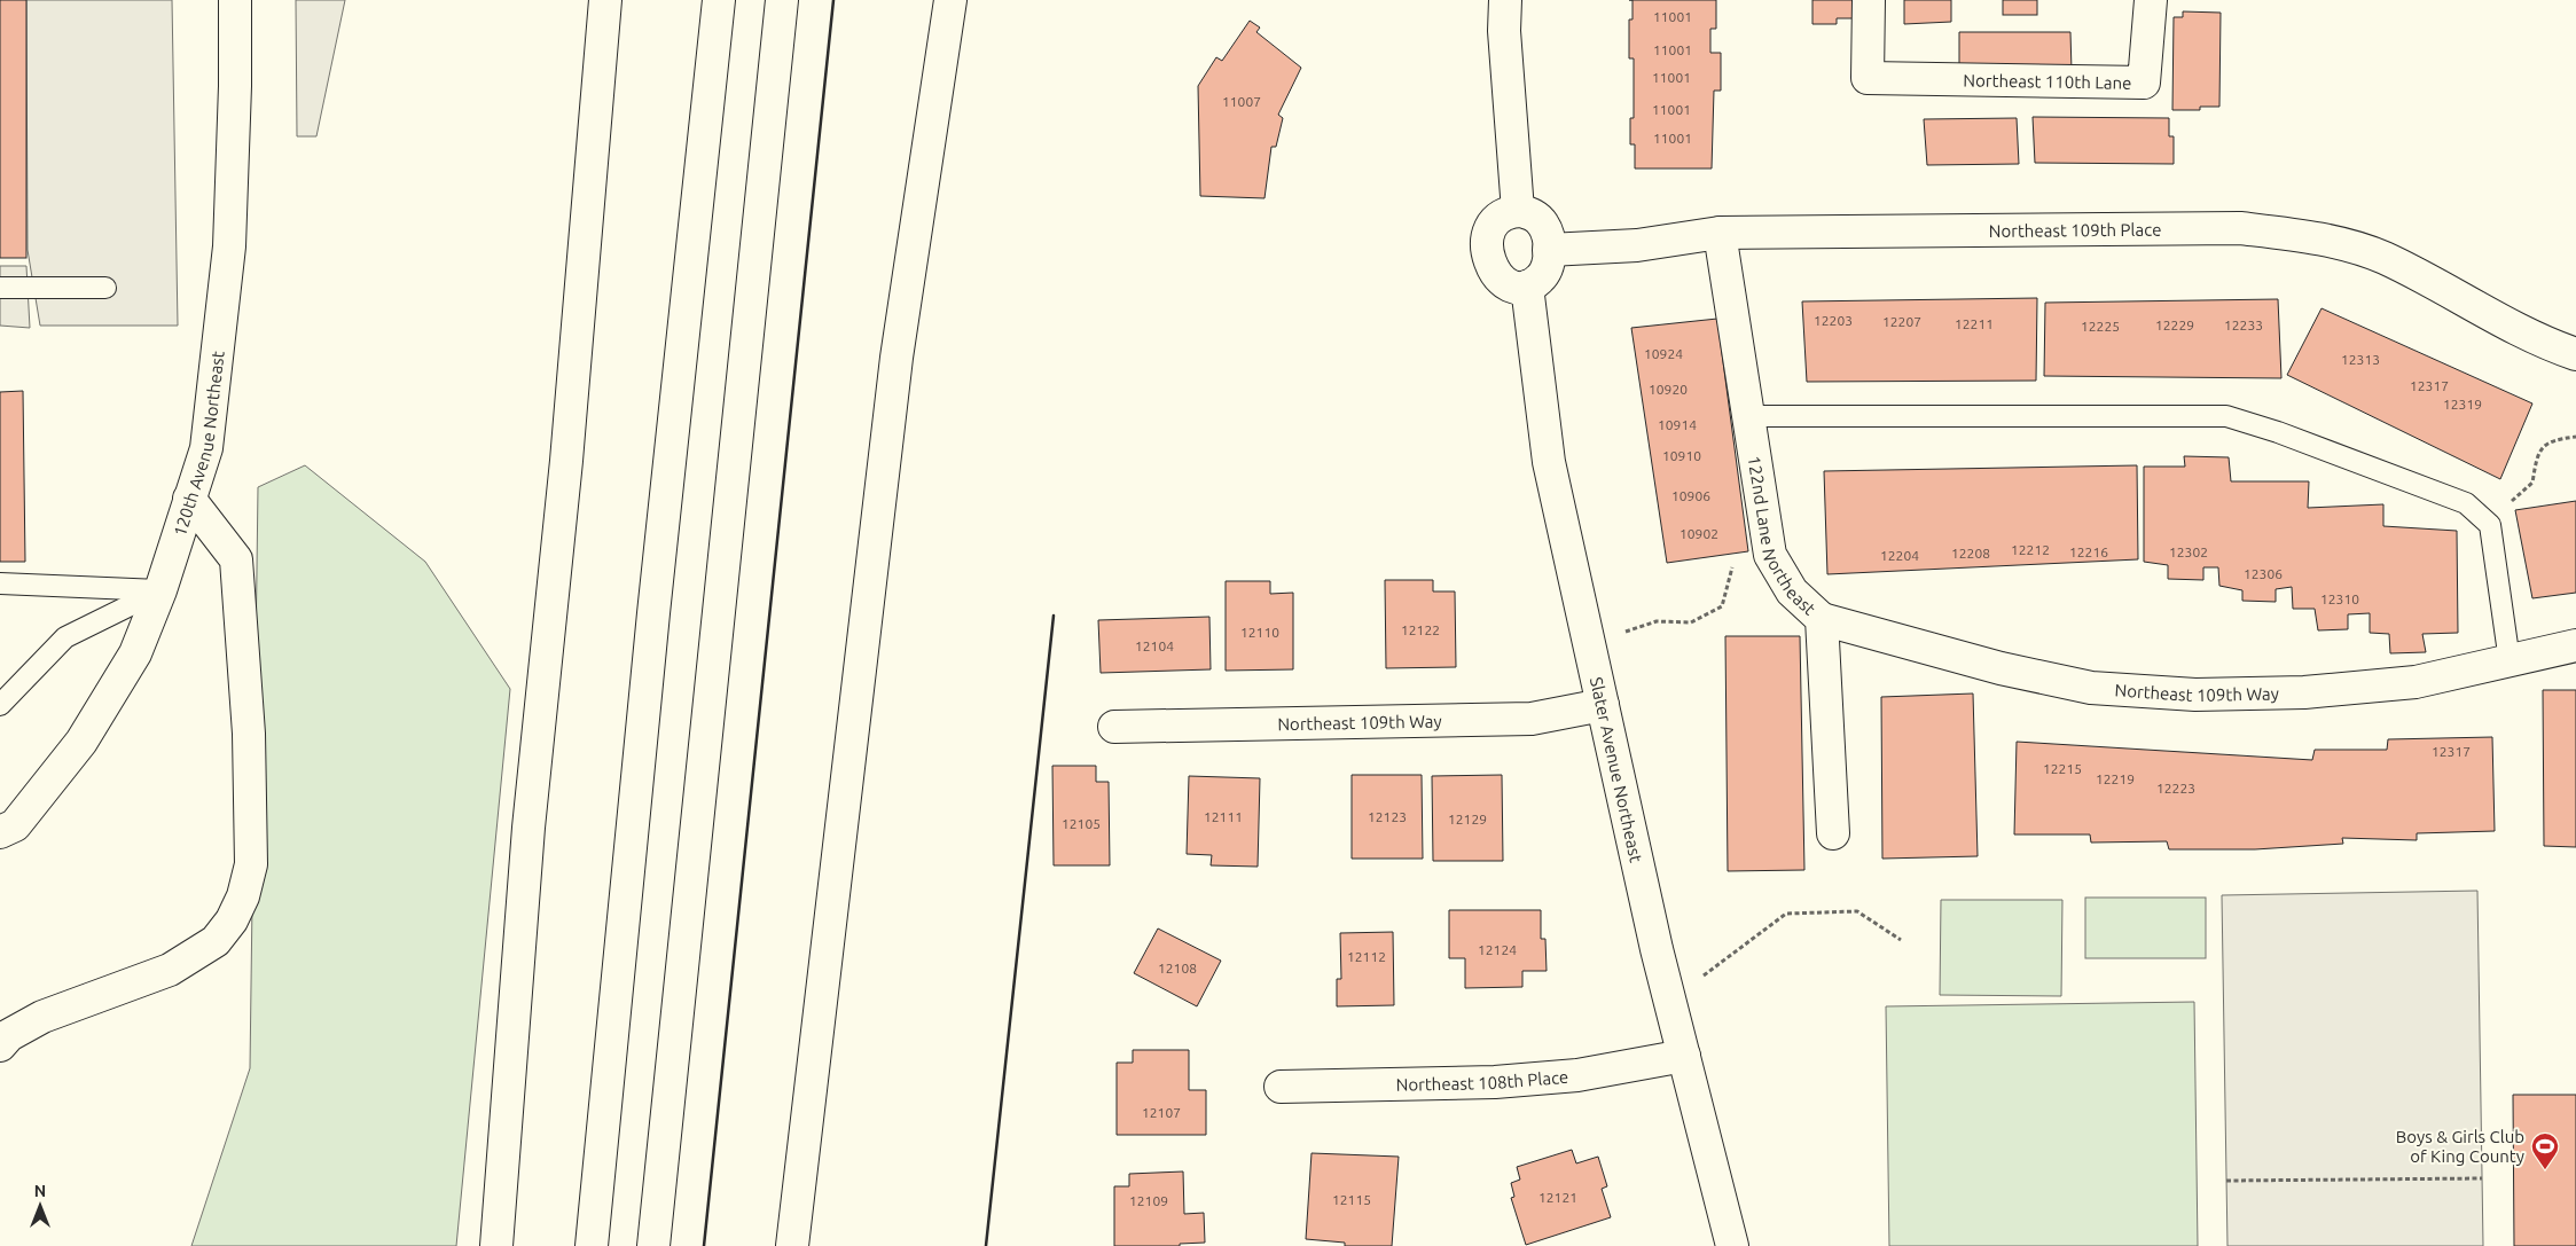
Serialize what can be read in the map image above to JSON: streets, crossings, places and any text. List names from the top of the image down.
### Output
{
  "streets": {
    "main road": [
      "Northeast 110th Lane",
      "Northeast 109th Place",
      "120th Avenue Northeast",
      "122nd Lane Northeast",
      "Northeast 109th Way",
      "Slater Avenue Northeast",
      "Northeast 108th Place"
    ]
  },
  "crossings": [
    ["Northeast 109th Place", "122nd Lane Northeast"],
    ["Northeast 109th Place", "Slater Avenue Northeast"],
    ["122nd Lane Northeast", "Northeast 109th Way"],
    ["Northeast 109th Way", "Slater Avenue Northeast"],
    ["Slater Avenue Northeast", "Northeast 108th Place"]
  ],
  "places": {
    "sports": ["Boys & Girls Club of King County"]
  },
  "house_numbers": [
    "11001",
    "11001",
    "11001",
    "11007",
    "11001",
    "11001",
    "12203",
    "12207",
    "12211",
    "12229",
    "12233",
    "12225",
    "10924",
    "12313",
    "12317",
    "10920",
    "12319",
    "10914",
    "10910",
    "10906",
    "10902",
    "12212",
    "12216",
    "12302",
    "12208",
    "12204",
    "12306",
    "12310",
    "12122",
    "12110",
    "12104",
    "12317",
    "12215",
    "12219",
    "12223",
    "12111",
    "12123",
    "12129",
    "12105",
    "12124",
    "12112",
    "12108",
    "12107",
    "12121",
    "12115",
    "12109"
  ],
  "north": "top"
}
